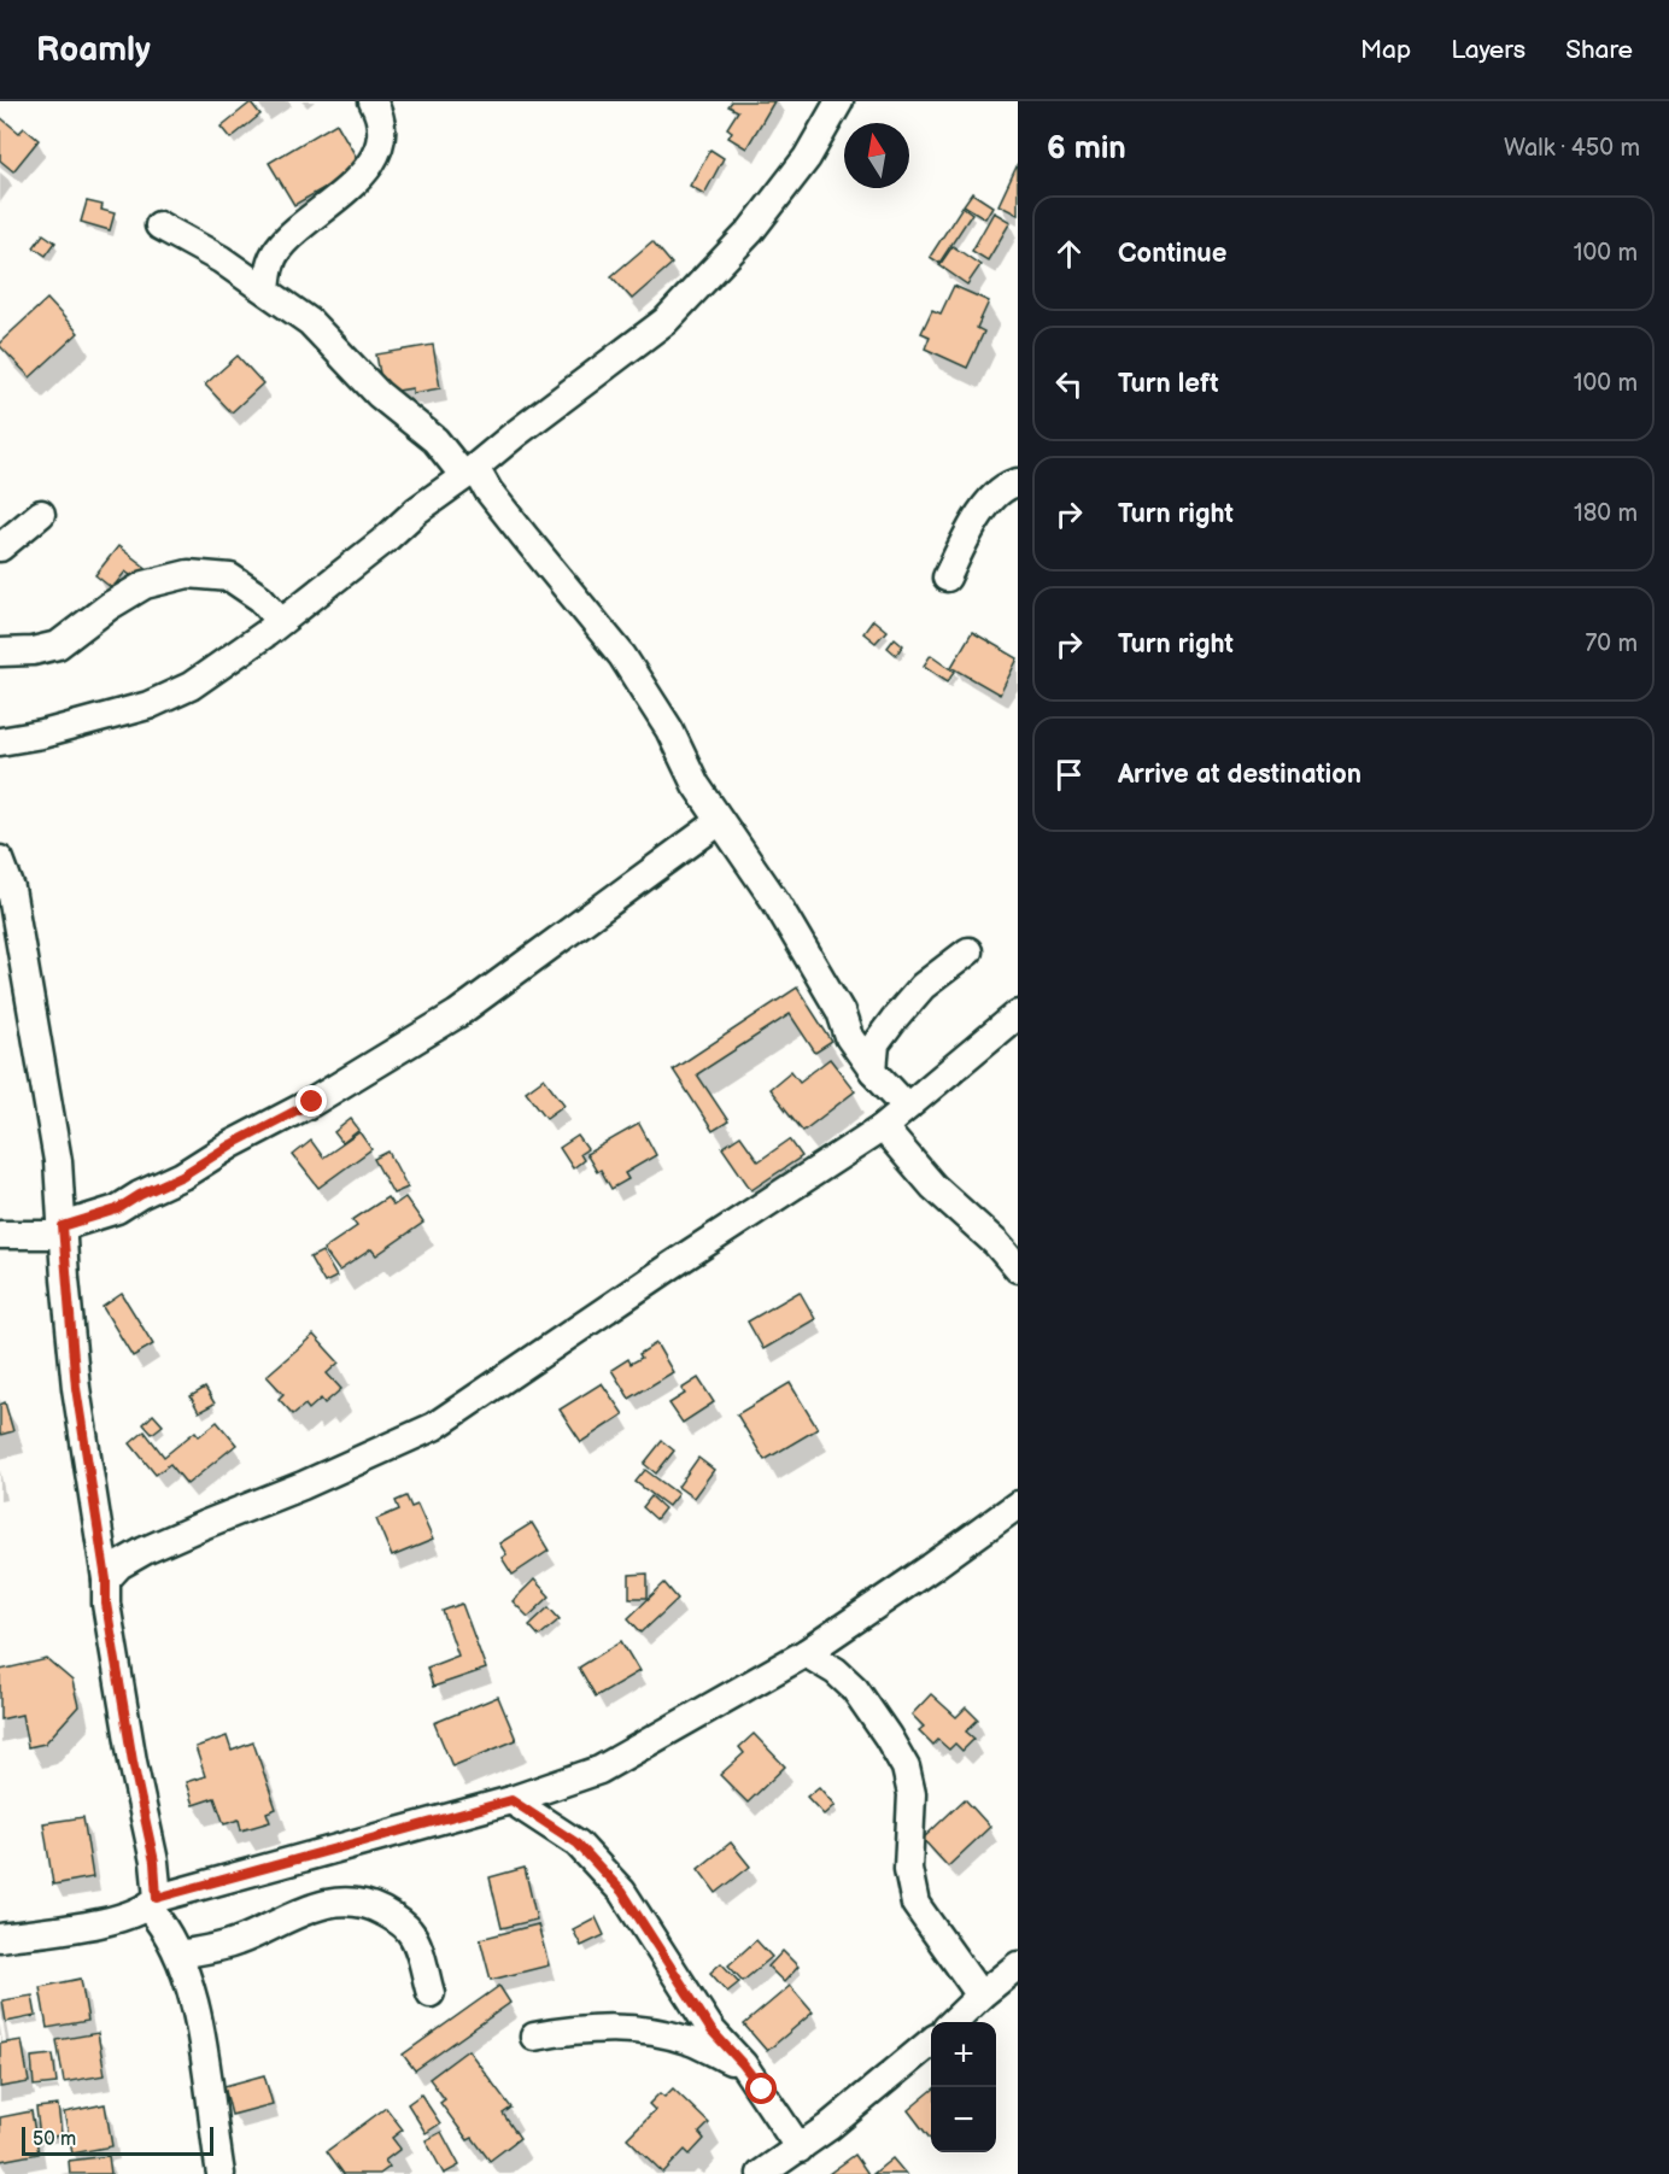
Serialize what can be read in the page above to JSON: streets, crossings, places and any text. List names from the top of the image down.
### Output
{
  "scale_bar": "50 m",
  "north": "top",
  "page": {
    "header": "Roamly",
    "nav": ["Map", "Layers", "Share"],
    "heading": ["6 min", "Walk · 450 m"],
    "list": [
      ["Continue", "100 m"],
      ["Turn left", "100 m"],
      ["Turn right", "180 m"],
      ["Turn right", "70 m"],
      "Arrive at destination"
    ],
    "map_buttons": ["+", "−"],
    "scale": "50 m"
  }
}
